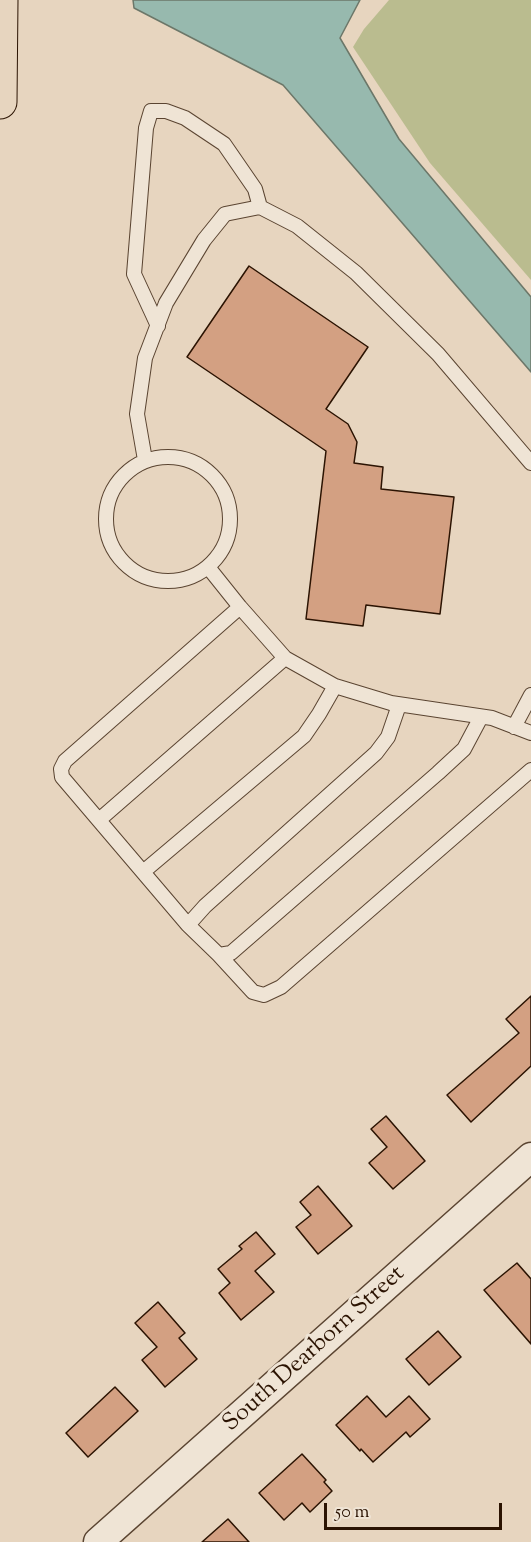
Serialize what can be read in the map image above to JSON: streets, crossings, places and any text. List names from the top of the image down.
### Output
{
  "streets": {
    "street": ["South Dearborn Street"]
  },
  "scale_bar": "50 m"
}
